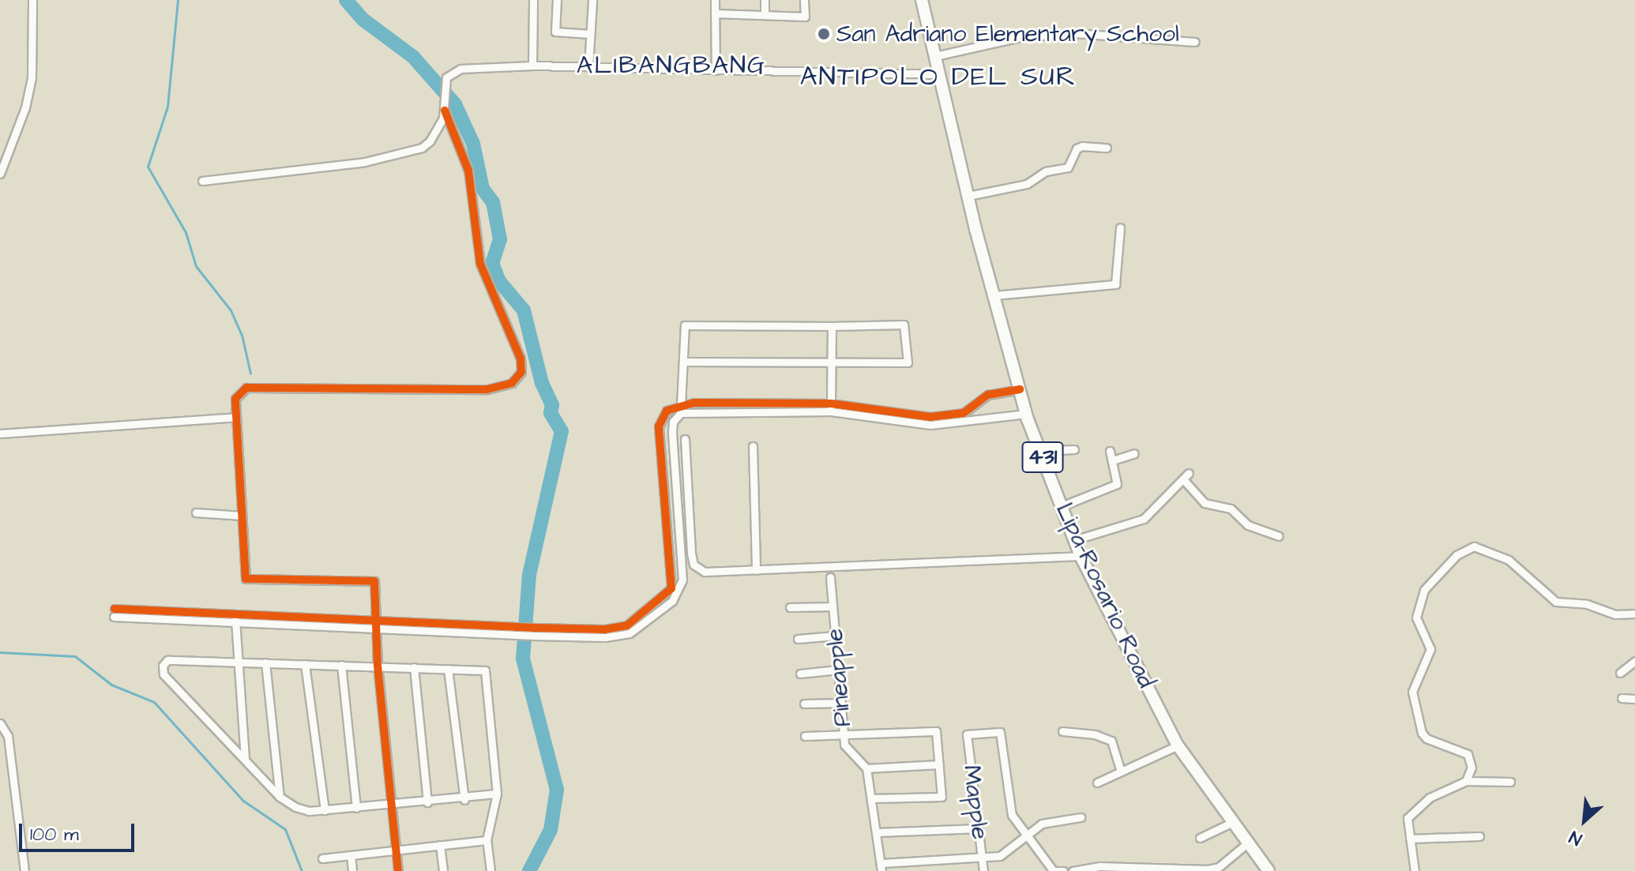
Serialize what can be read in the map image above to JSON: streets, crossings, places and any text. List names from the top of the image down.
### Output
{
  "streets": {
    "main road": ["431", "Lipa-Rosario Road"],
    "street": ["Pineapple", "Mapple"]
  },
  "districts": ["ALIBANGBANG", "ANTIPOLO DEL SUR"],
  "places": ["San Adriano Elementary School"],
  "scale_bar": "100 m",
  "north": "bottom left"
}
